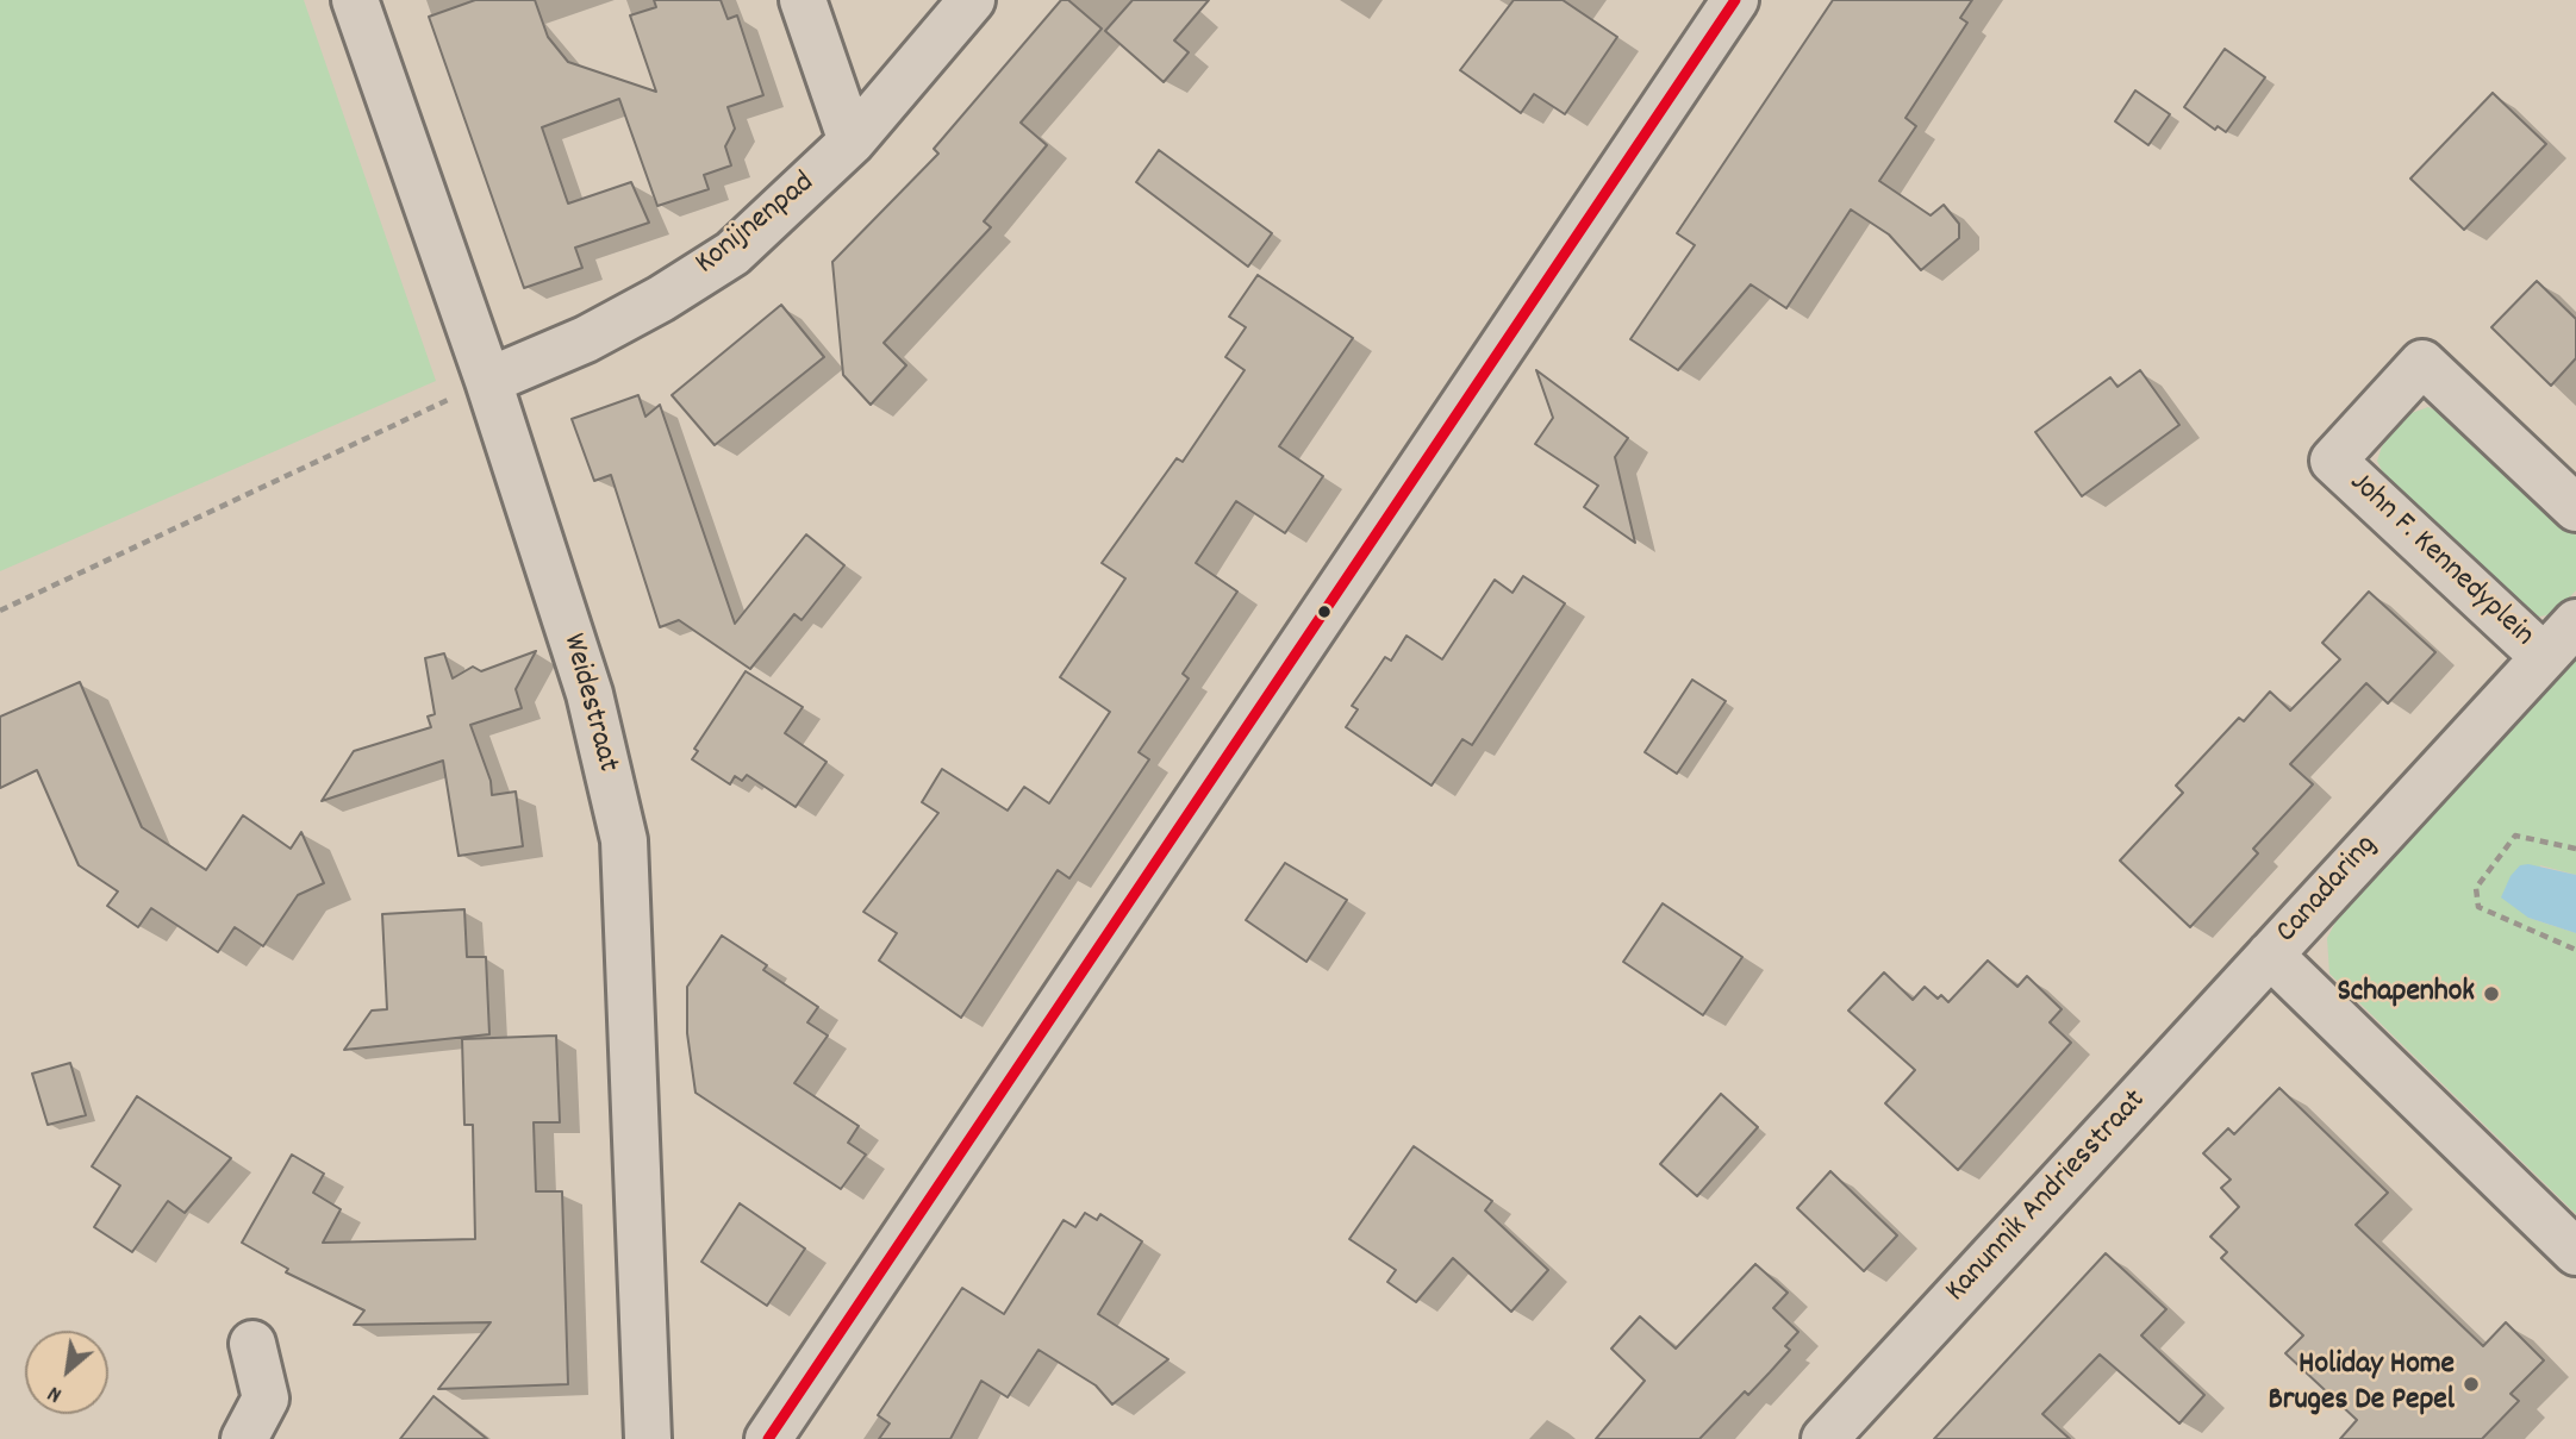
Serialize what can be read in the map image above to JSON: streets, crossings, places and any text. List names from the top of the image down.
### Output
{
  "streets": {
    "street": [
      "Konijnenpad",
      "John F. Kennedyplein",
      "Weidestraat",
      "Canadaring",
      "Kanunnik Andriesstraat"
    ]
  },
  "crossings": [
    ["Konijnenpad", "Weidestraat"],
    ["John F. Kennedyplein", "Canadaring"],
    ["Canadaring", "Kanunnik Andriesstraat"]
  ],
  "places": ["Schapenhok", "Holiday Home Bruges De Pepel"],
  "north": "bottom left"
}
